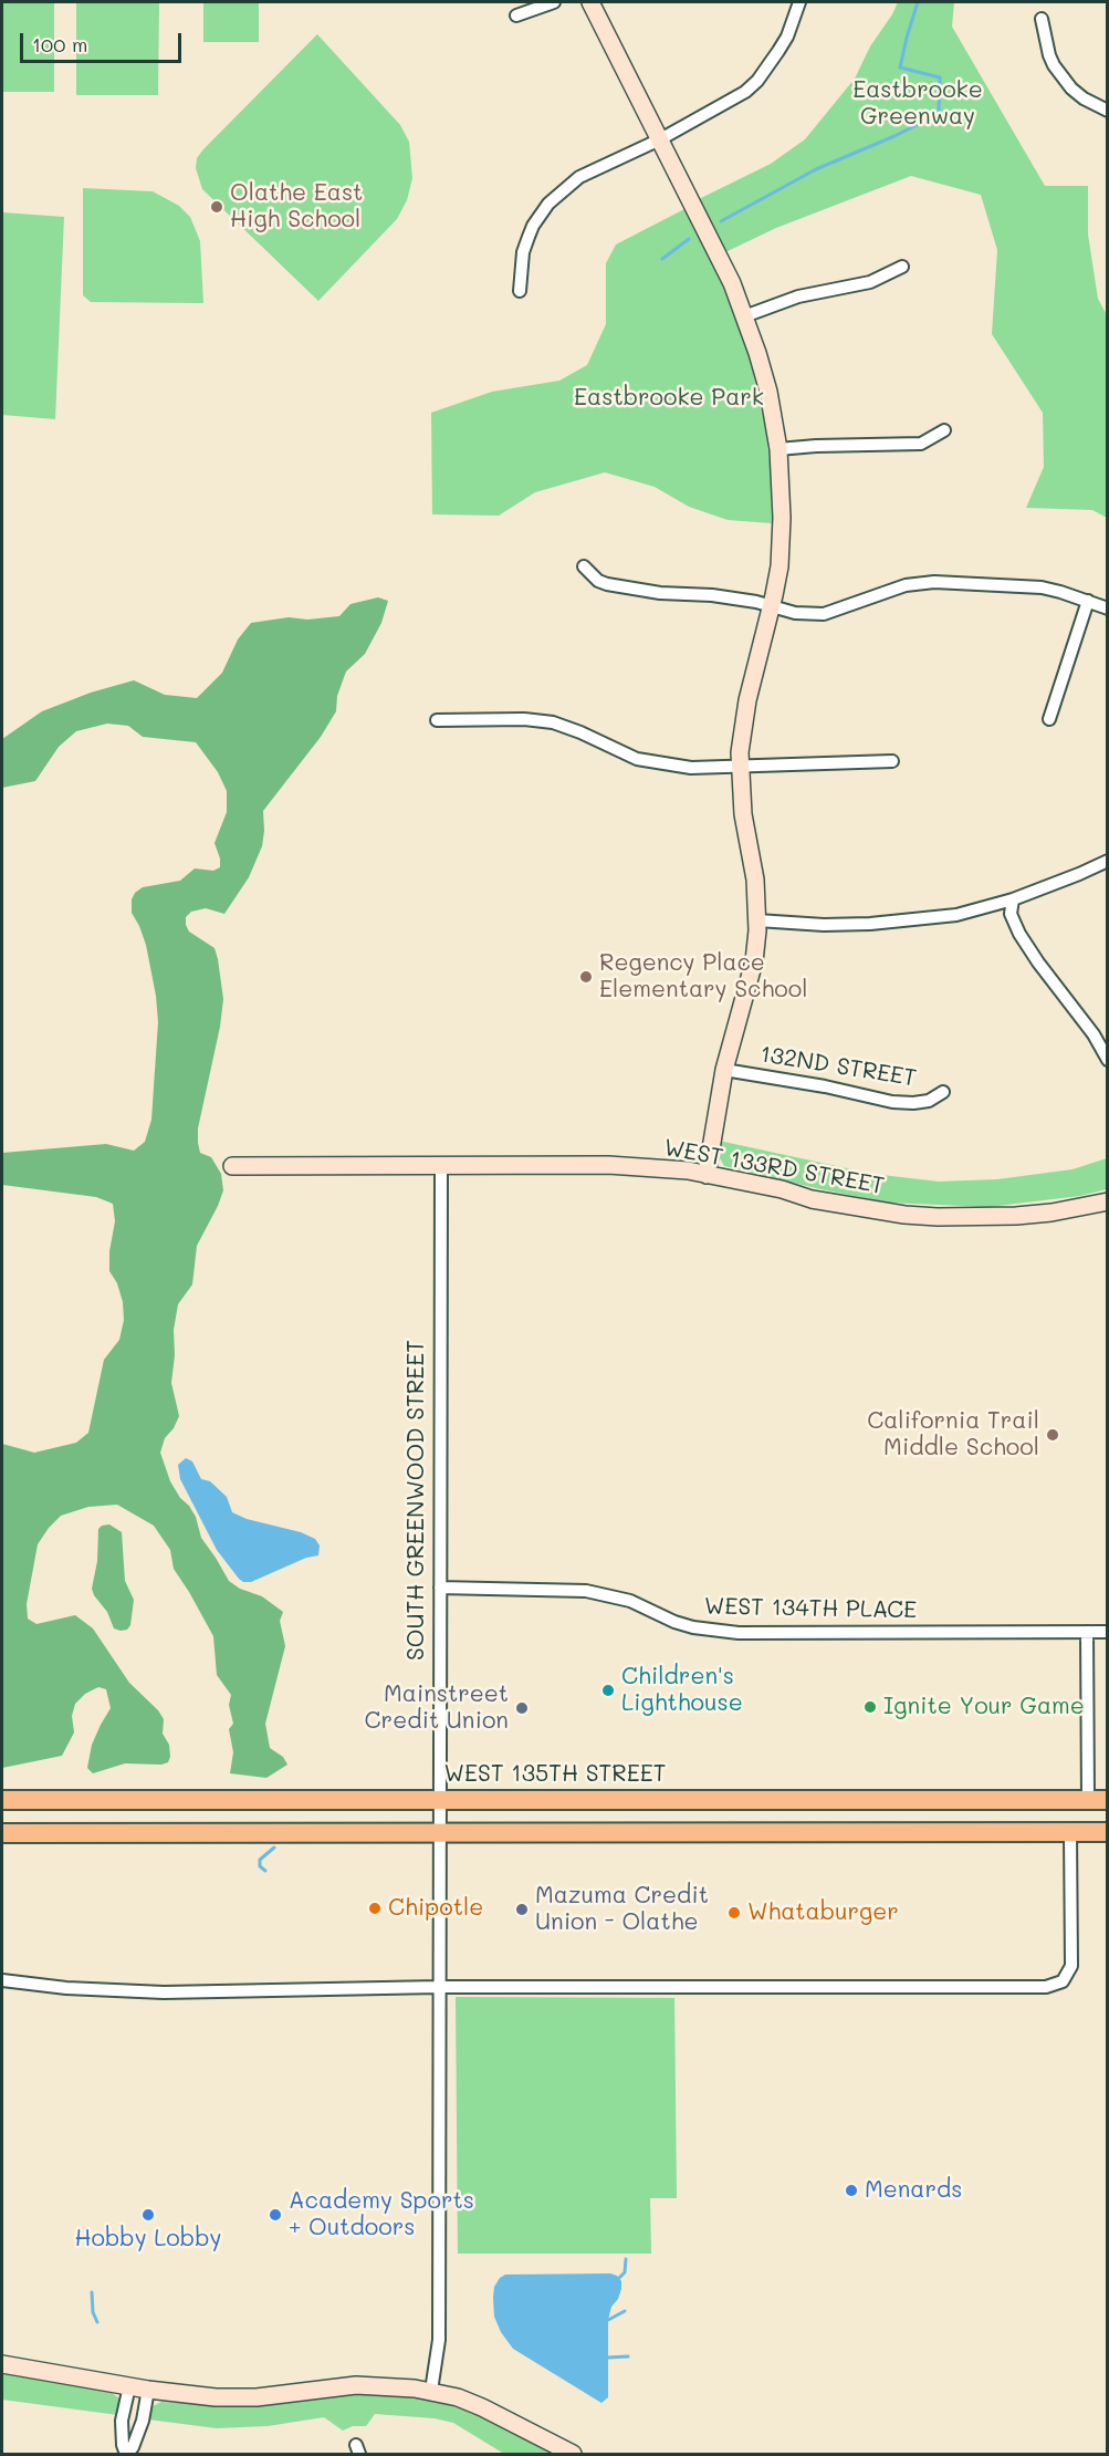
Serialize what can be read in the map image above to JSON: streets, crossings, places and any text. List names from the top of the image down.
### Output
{
  "streets": {
    "main road": ["WEST 135TH STREET"],
    "street": [
      "132ND STREET",
      "WEST 133RD STREET",
      "SOUTH GREENWOOD STREET",
      "WEST 134TH PLACE"
    ]
  },
  "crossings": [
    ["WEST 133RD STREET", "SOUTH GREENWOOD STREET"],
    ["SOUTH GREENWOOD STREET", "WEST 134TH PLACE"],
    ["SOUTH GREENWOOD STREET", "WEST 135TH STREET"]
  ],
  "parks": ["Eastbrooke Greenway", "Eastbrooke Park"],
  "places": [
    "Olathe East High School",
    "Regency Place Elementary School",
    "California Trail Middle School",
    "Children's Lighthouse",
    "Ignite Your Game",
    "Mainstreet Credit Union",
    "Chipotle",
    "Mazuma Credit Union - Olathe",
    "Whataburger",
    "Menards",
    "Hobby Lobby",
    "Academy Sports + Outdoors"
  ],
  "scale_bar": "100 m"
}
